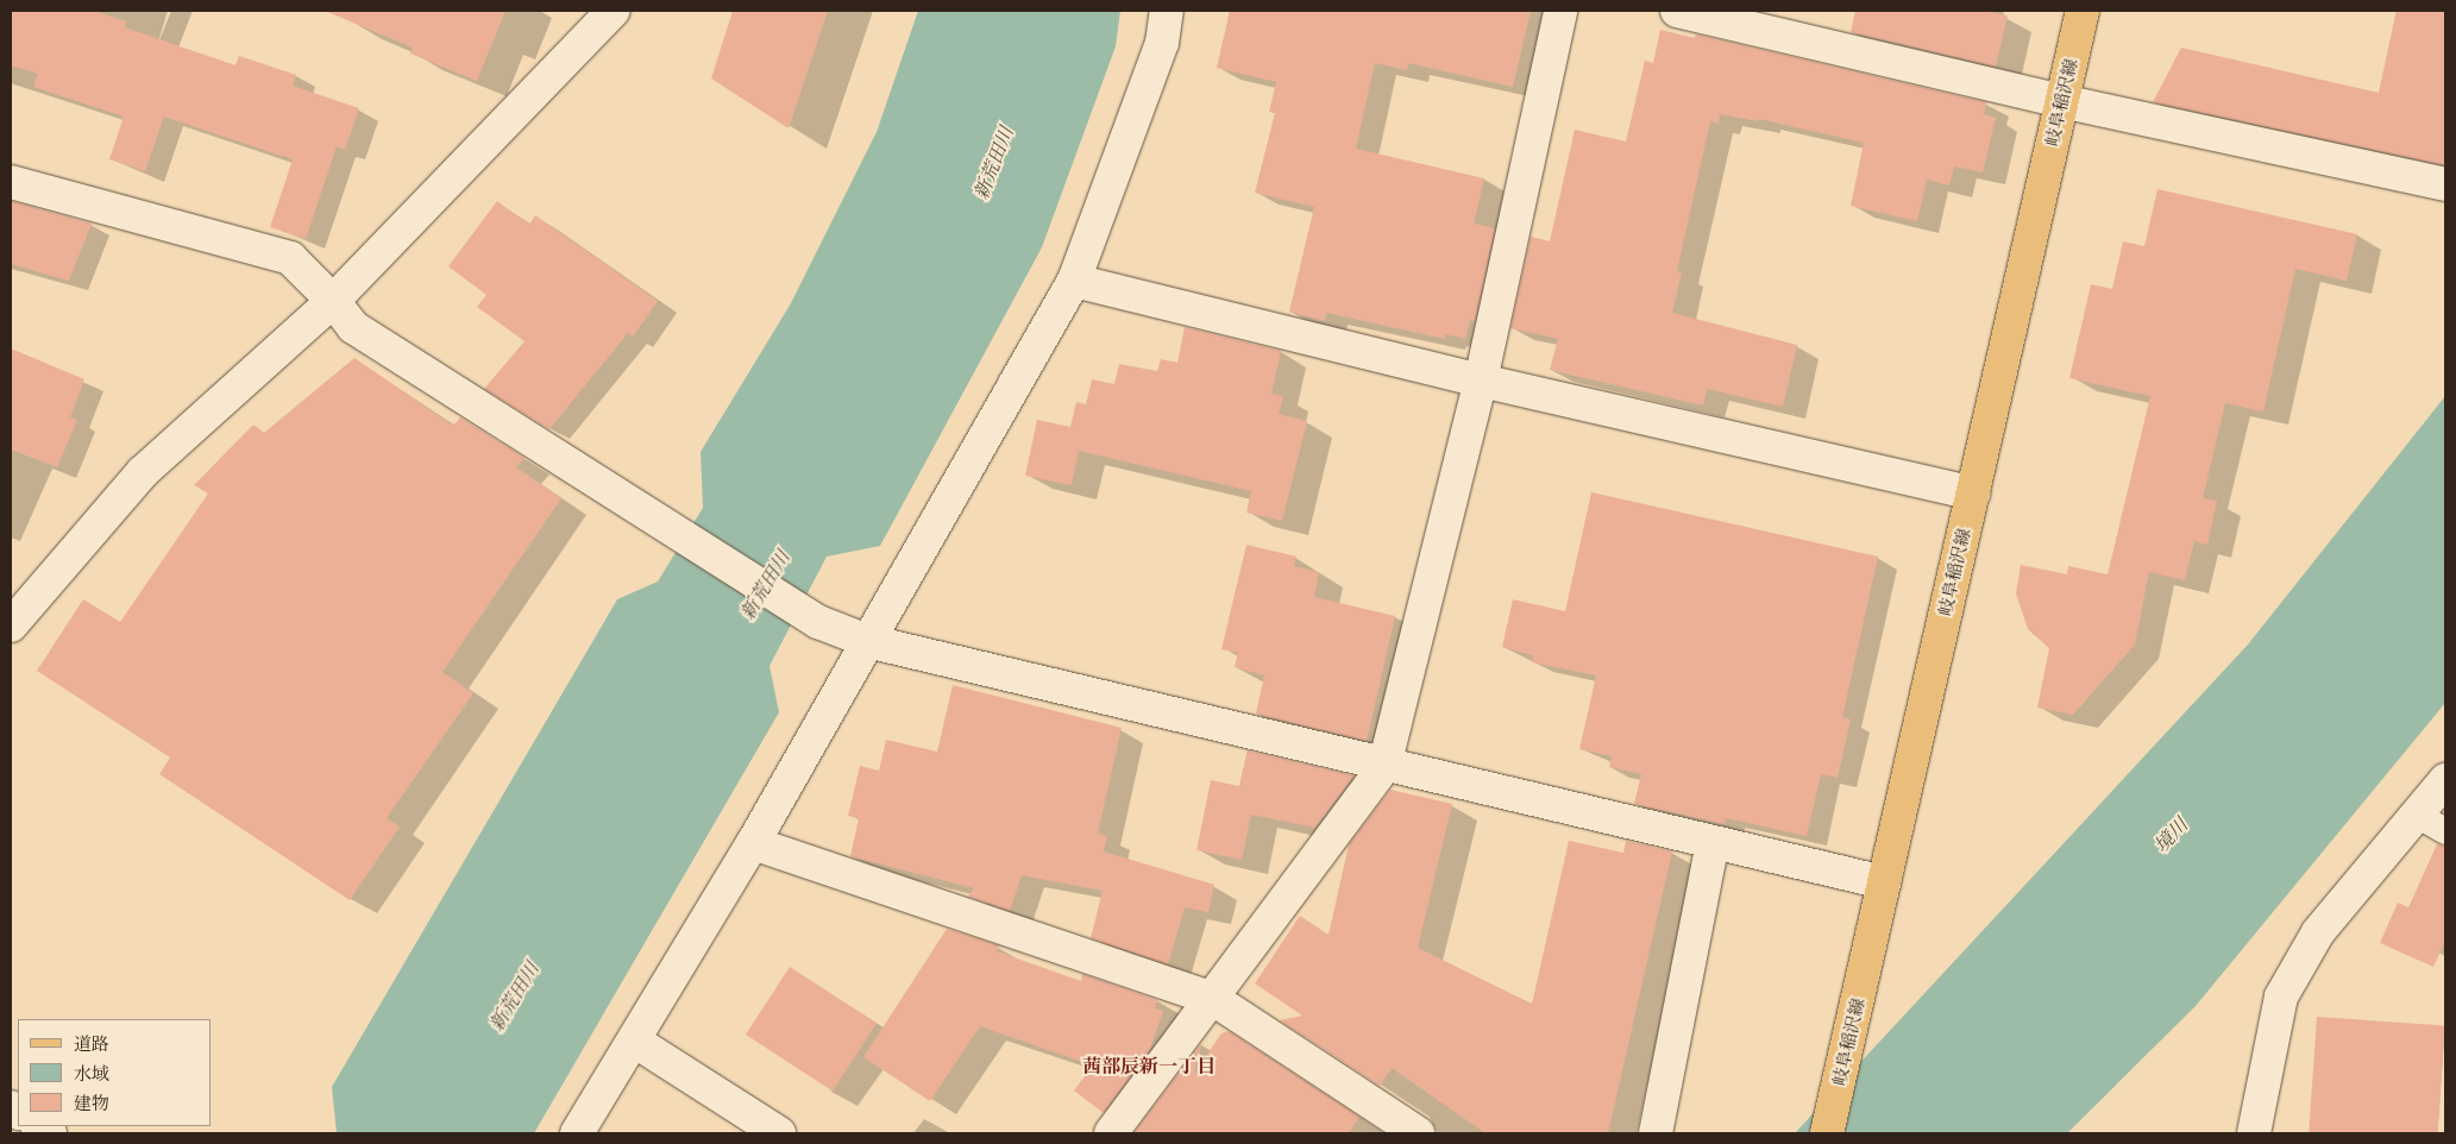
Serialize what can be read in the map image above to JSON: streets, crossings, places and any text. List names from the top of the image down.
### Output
{
  "streets": {
    "main road": ["岐阜稲沢線"]
  },
  "districts": ["茜部辰新一丁目"],
  "water": ["新荒田川", "境川"],
  "legend": ["道路", "水域", "建物"]
}
